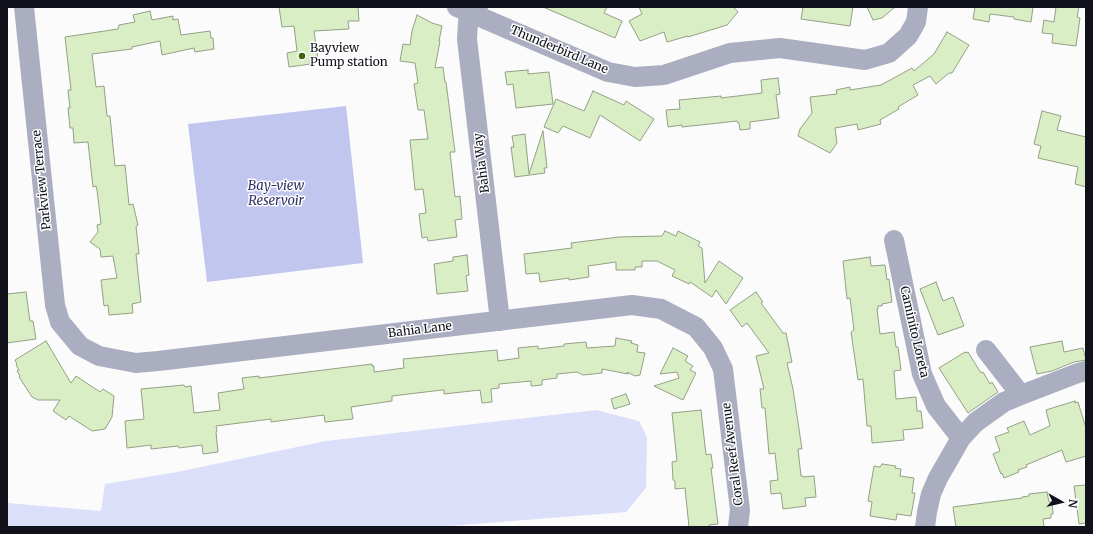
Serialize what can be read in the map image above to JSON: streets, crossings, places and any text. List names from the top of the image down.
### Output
{
  "streets": {
    "street": [
      "Thunderbird Lane",
      "Bahia Way",
      "Parkview Terrace",
      "Bahia Lane",
      "Caminito Loreta",
      "Coral Reef Avenue"
    ]
  },
  "crossings": [
    ["Thunderbird Lane", "Bahia Way"],
    ["Bahia Way", "Bahia Lane"],
    ["Parkview Terrace", "Bahia Lane"],
    ["Bahia Lane", "Coral Reef Avenue"]
  ],
  "water": ["Bay-view Reservoir"],
  "places": ["Bayview Pump station"],
  "north": "right"
}
